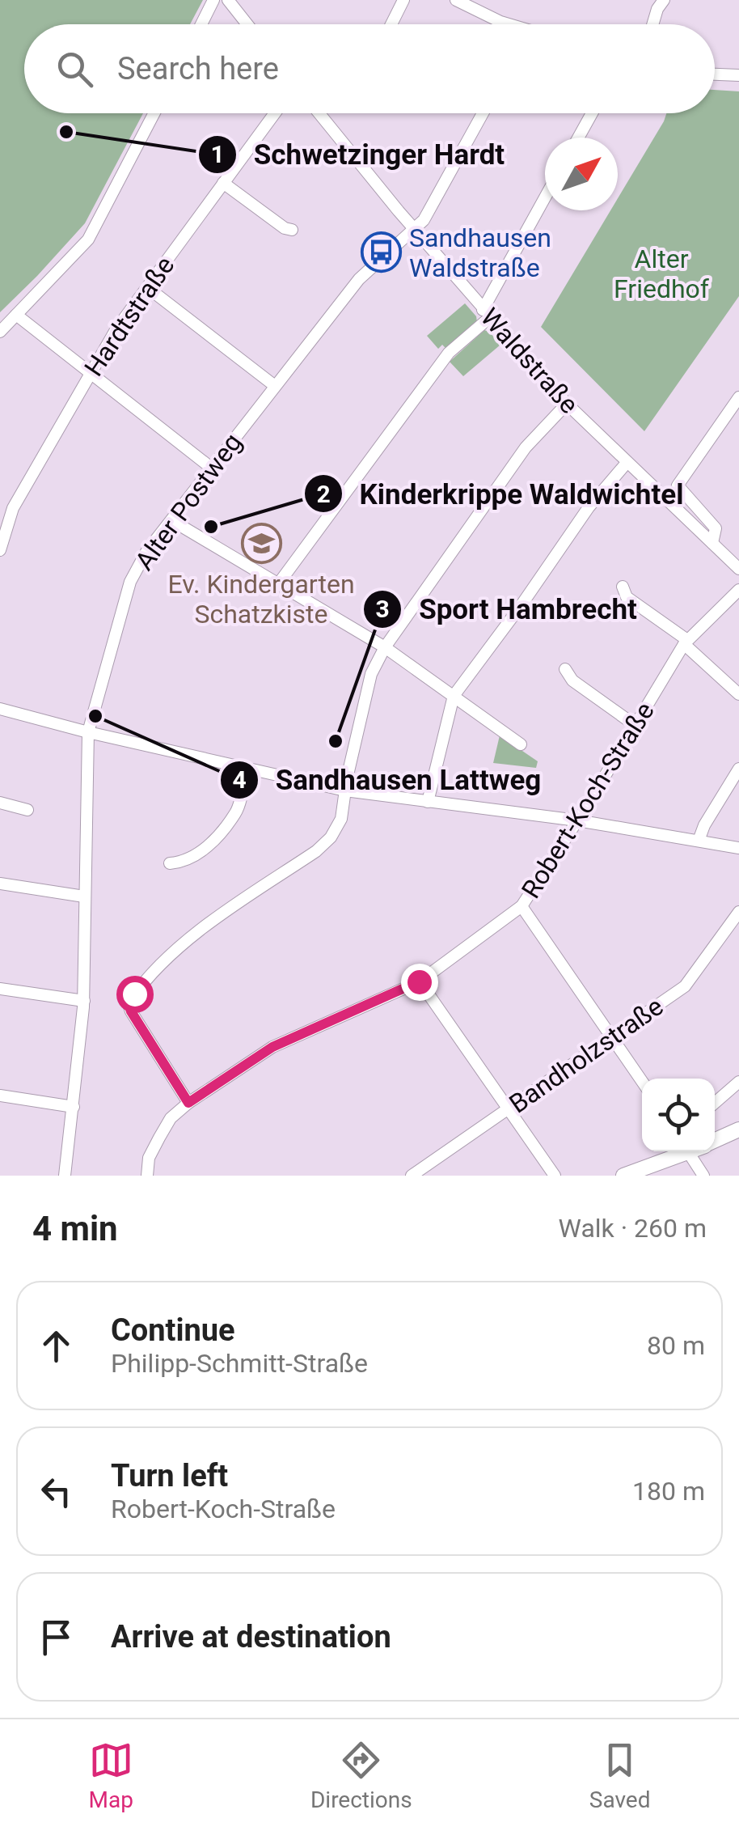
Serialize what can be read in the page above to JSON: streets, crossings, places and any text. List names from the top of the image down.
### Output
{
  "streets": {
    "street": [
      "Hardtstraße",
      "Waldstraße",
      "Alter Postweg",
      "Robert-Koch-Straße",
      "Bandholzstraße"
    ]
  },
  "crossings": [
    ["Waldstraße", "Alter Postweg"]
  ],
  "parks": ["Alter Friedhof"],
  "places": {
    "other": [
      "Schwetzinger Hardt",
      "Kinderkrippe Waldwichtel",
      "Sandhausen Lattweg",
      "Sport Hambrecht"
    ],
    "bus stop": ["Sandhausen Waldstraße"],
    "school or university": ["Ev. Kindergarten Schatzkiste"]
  },
  "north": "top right",
  "page": {
    "search": "Search here",
    "heading": ["4 min", "Walk · 260 m"],
    "list": [
      ["Continue", "Philipp-Schmitt-Straße", "80 m"],
      ["Turn left", "Robert-Koch-Straße", "180 m"],
      "Arrive at destination"
    ],
    "nav": ["Map", "Directions", "Saved"]
  }
}
